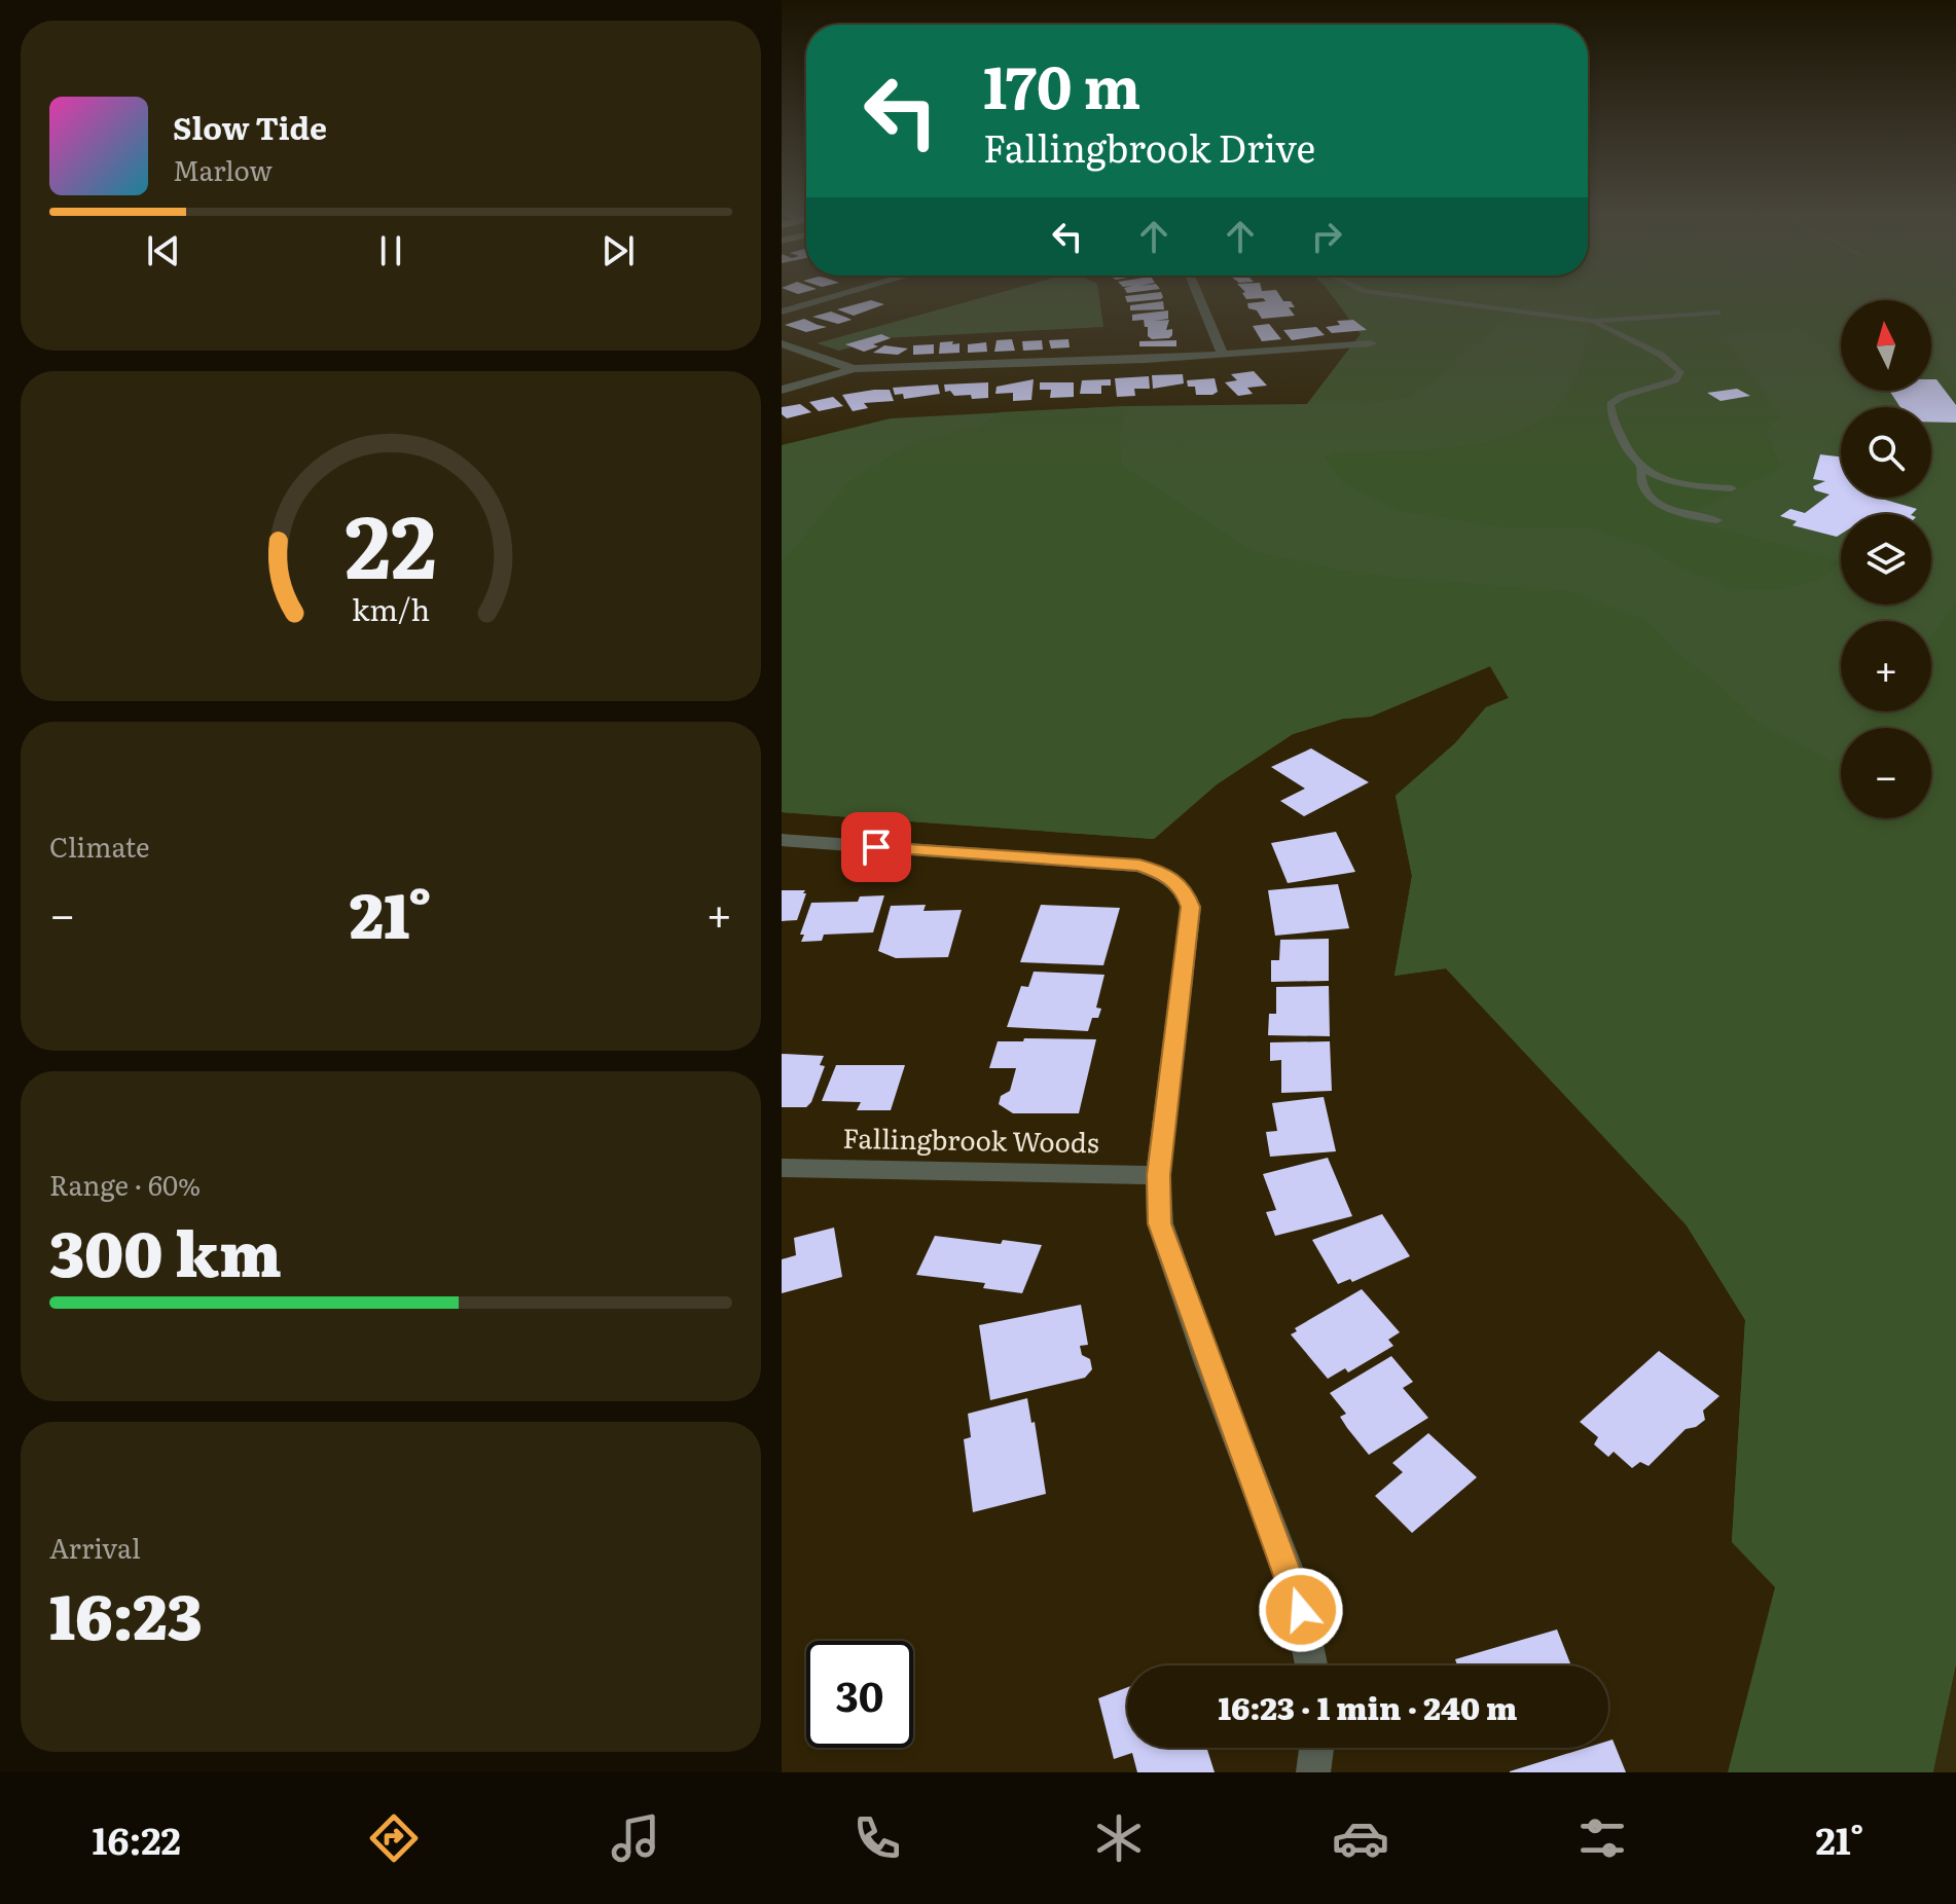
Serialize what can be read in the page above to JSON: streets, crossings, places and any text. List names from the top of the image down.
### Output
{
  "streets": {
    "street": ["Fallingbrook Woods"]
  },
  "north": "top",
  "page": {
    "turn": ["170 m", "Fallingbrook Drive"],
    "song": ["Slow Tide", "Marlow"],
    "map_buttons": ["+", "−"],
    "tile": [
      "Climate",
      ["Range · 60%", "300 km"],
      ["Arrival", "16:23"]
    ],
    "heat": ["−", "21°", "+"],
    "limit": "30",
    "trip": "16:23 · 1 min · 240 m",
    "tabs": ["16:22", "21°"],
    "gauge": ["22", "km/h"]
  }
}
